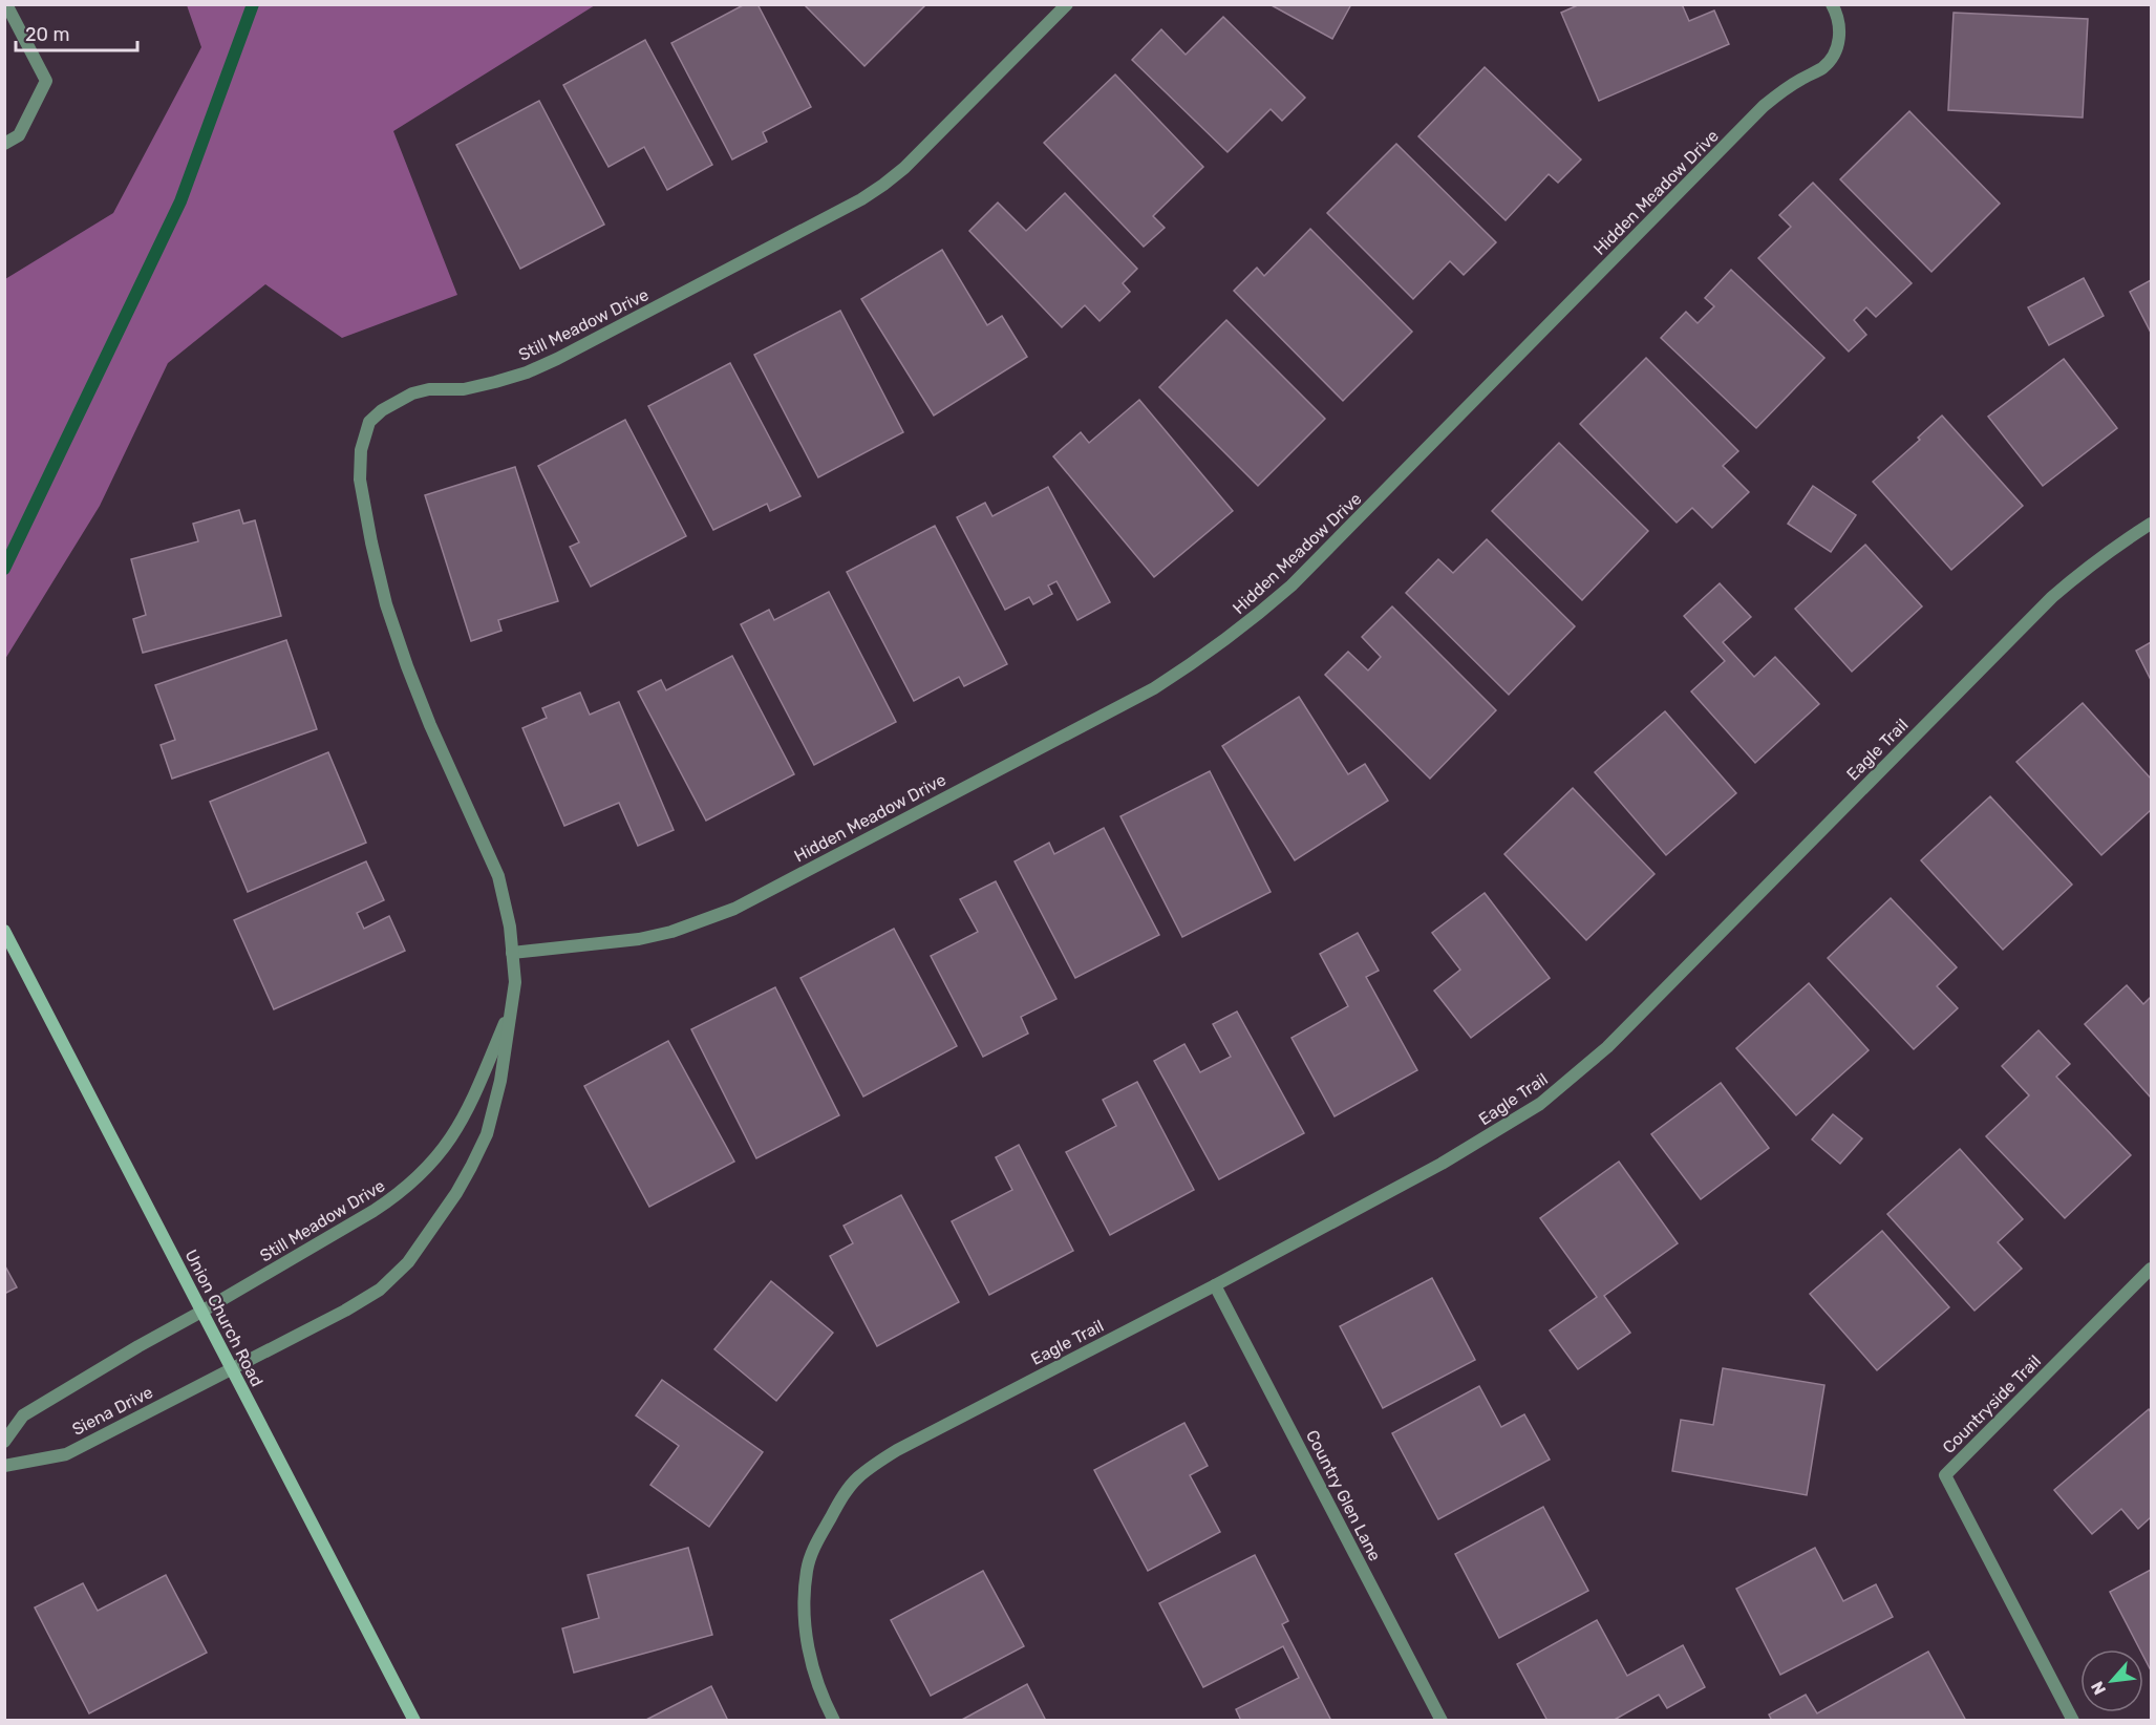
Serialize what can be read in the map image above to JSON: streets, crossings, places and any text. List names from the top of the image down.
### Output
{
  "streets": {
    "street": [
      "Hidden Meadow Drive",
      "Still Meadow Drive",
      "Eagle Trail",
      "Union Church Road",
      "Countryside Trail",
      "Siena Drive",
      "Country Glen Lane"
    ]
  },
  "crossings": [
    ["Hidden Meadow Drive", "Still Meadow Drive"],
    ["Still Meadow Drive", "Union Church Road"],
    ["Still Meadow Drive", "Siena Drive"],
    ["Eagle Trail", "Country Glen Lane"],
    ["Union Church Road", "Siena Drive"]
  ],
  "scale_bar": "20 m",
  "north": "bottom left"
}
